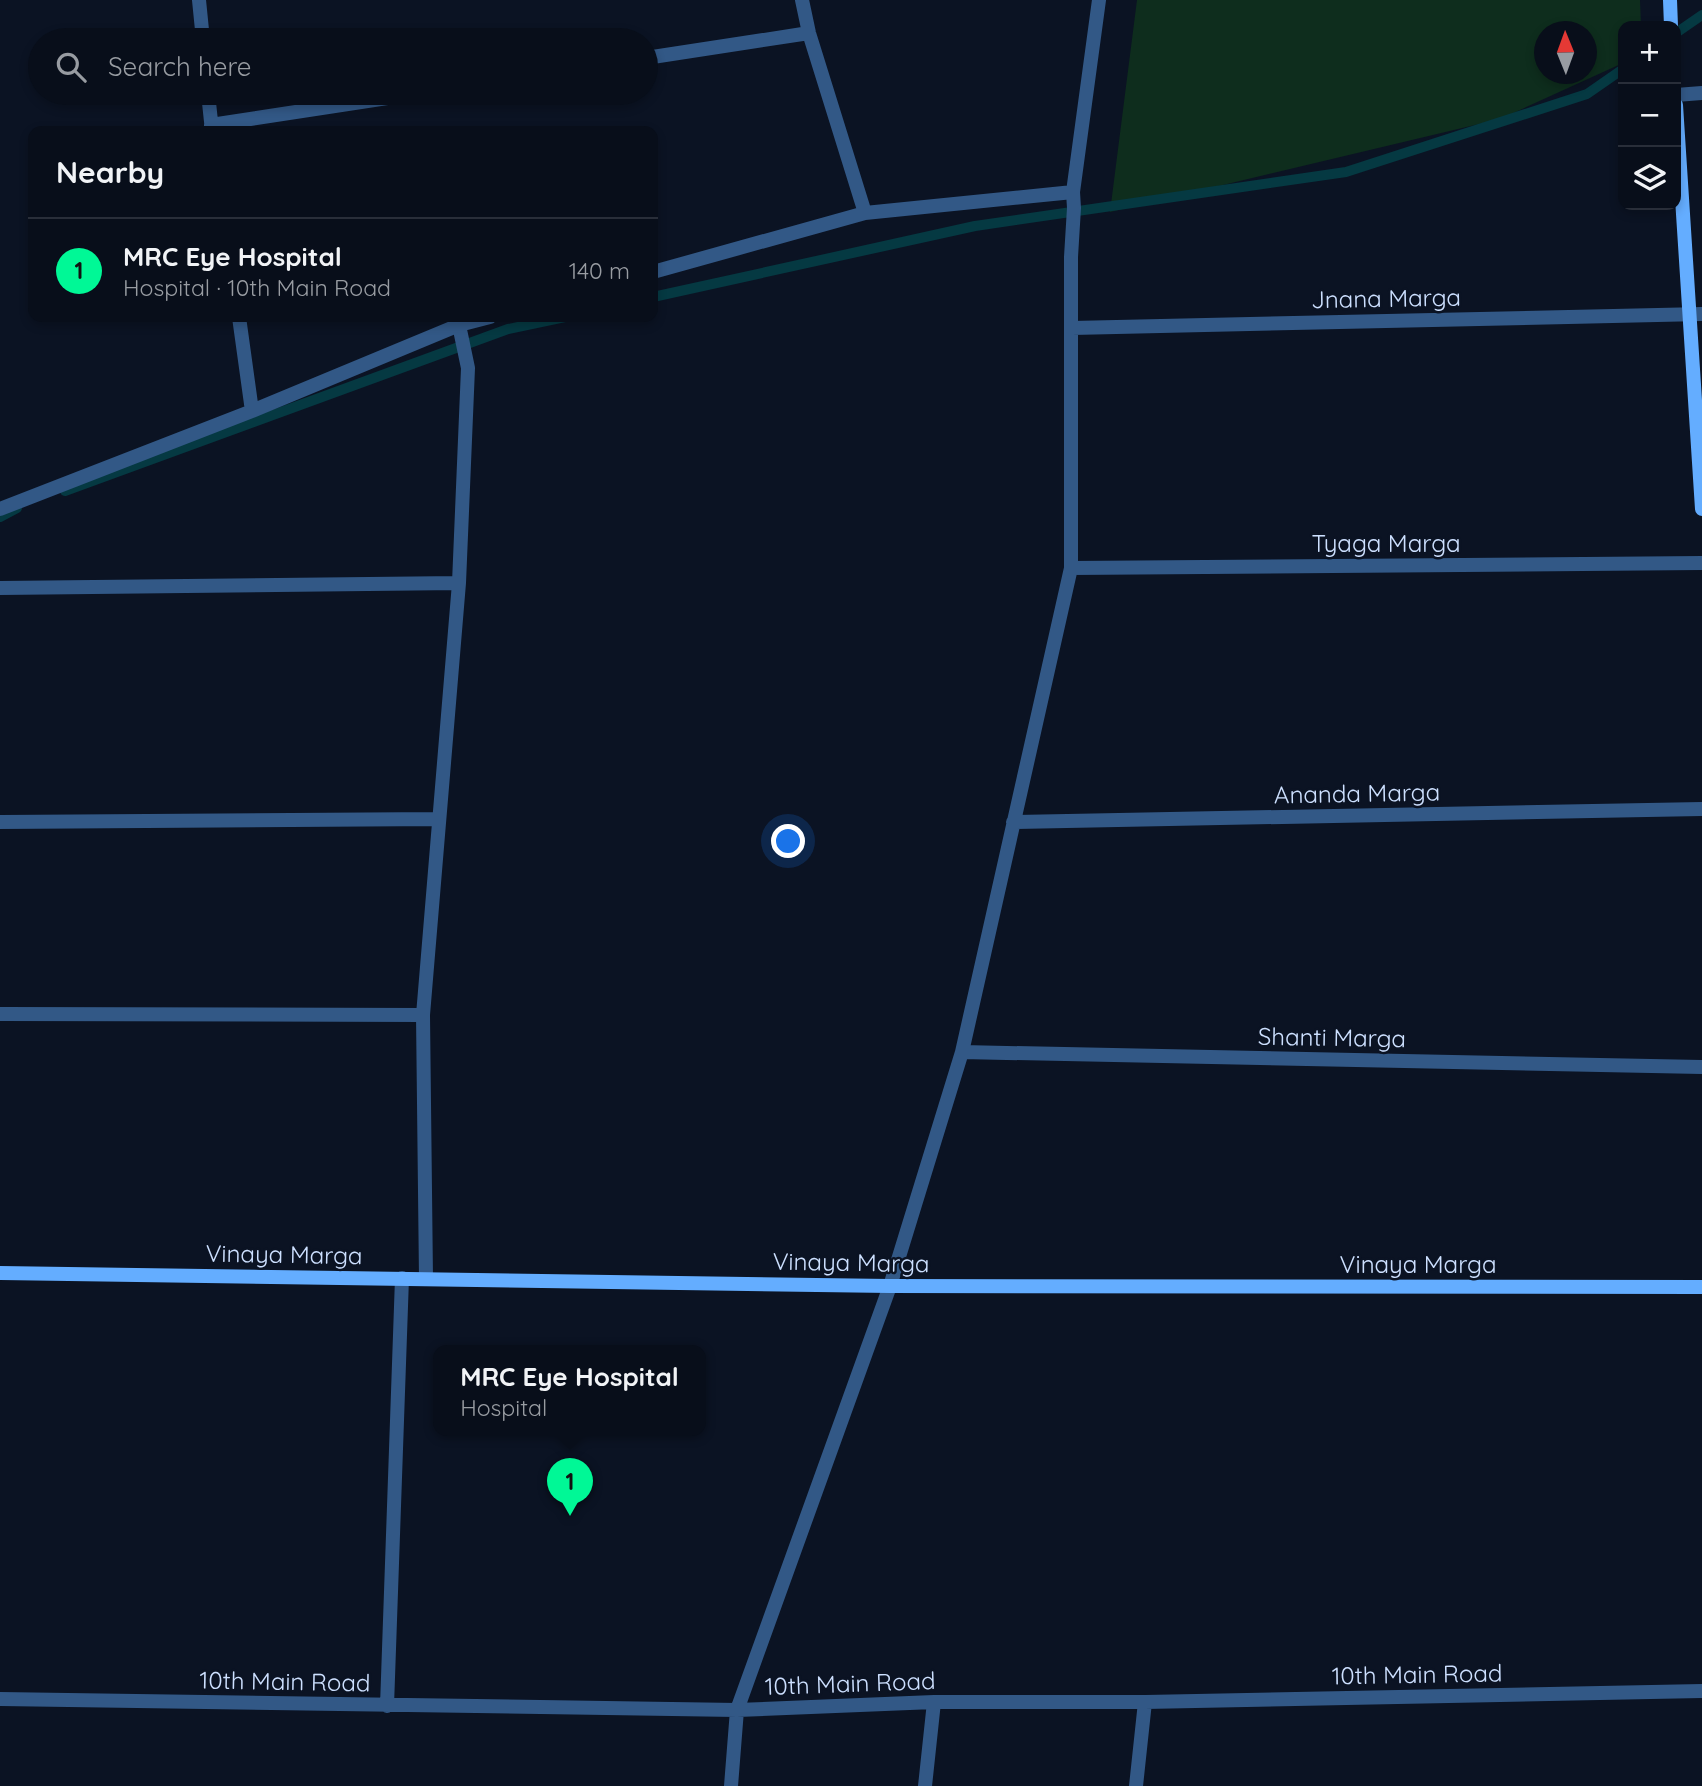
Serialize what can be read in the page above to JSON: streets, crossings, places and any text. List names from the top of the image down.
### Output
{
  "streets": {
    "street": [
      "Jnana Marga",
      "Tyaga Marga",
      "Ananda Marga",
      "Shanti Marga",
      "Vinaya Marga",
      "10th Main Road"
    ]
  },
  "north": "top",
  "page": {
    "map_buttons": ["+", "−"],
    "search": "Search here",
    "heading": "Nearby",
    "list": [
      {
        "mark": "1",
        "name": "MRC Eye Hospital",
        "note": "Hospital · 10th Main Road",
        "value": "140 m"
      }
    ],
    "popup": ["MRC Eye Hospital", "Hospital"],
    "pins": "1"
  }
}
